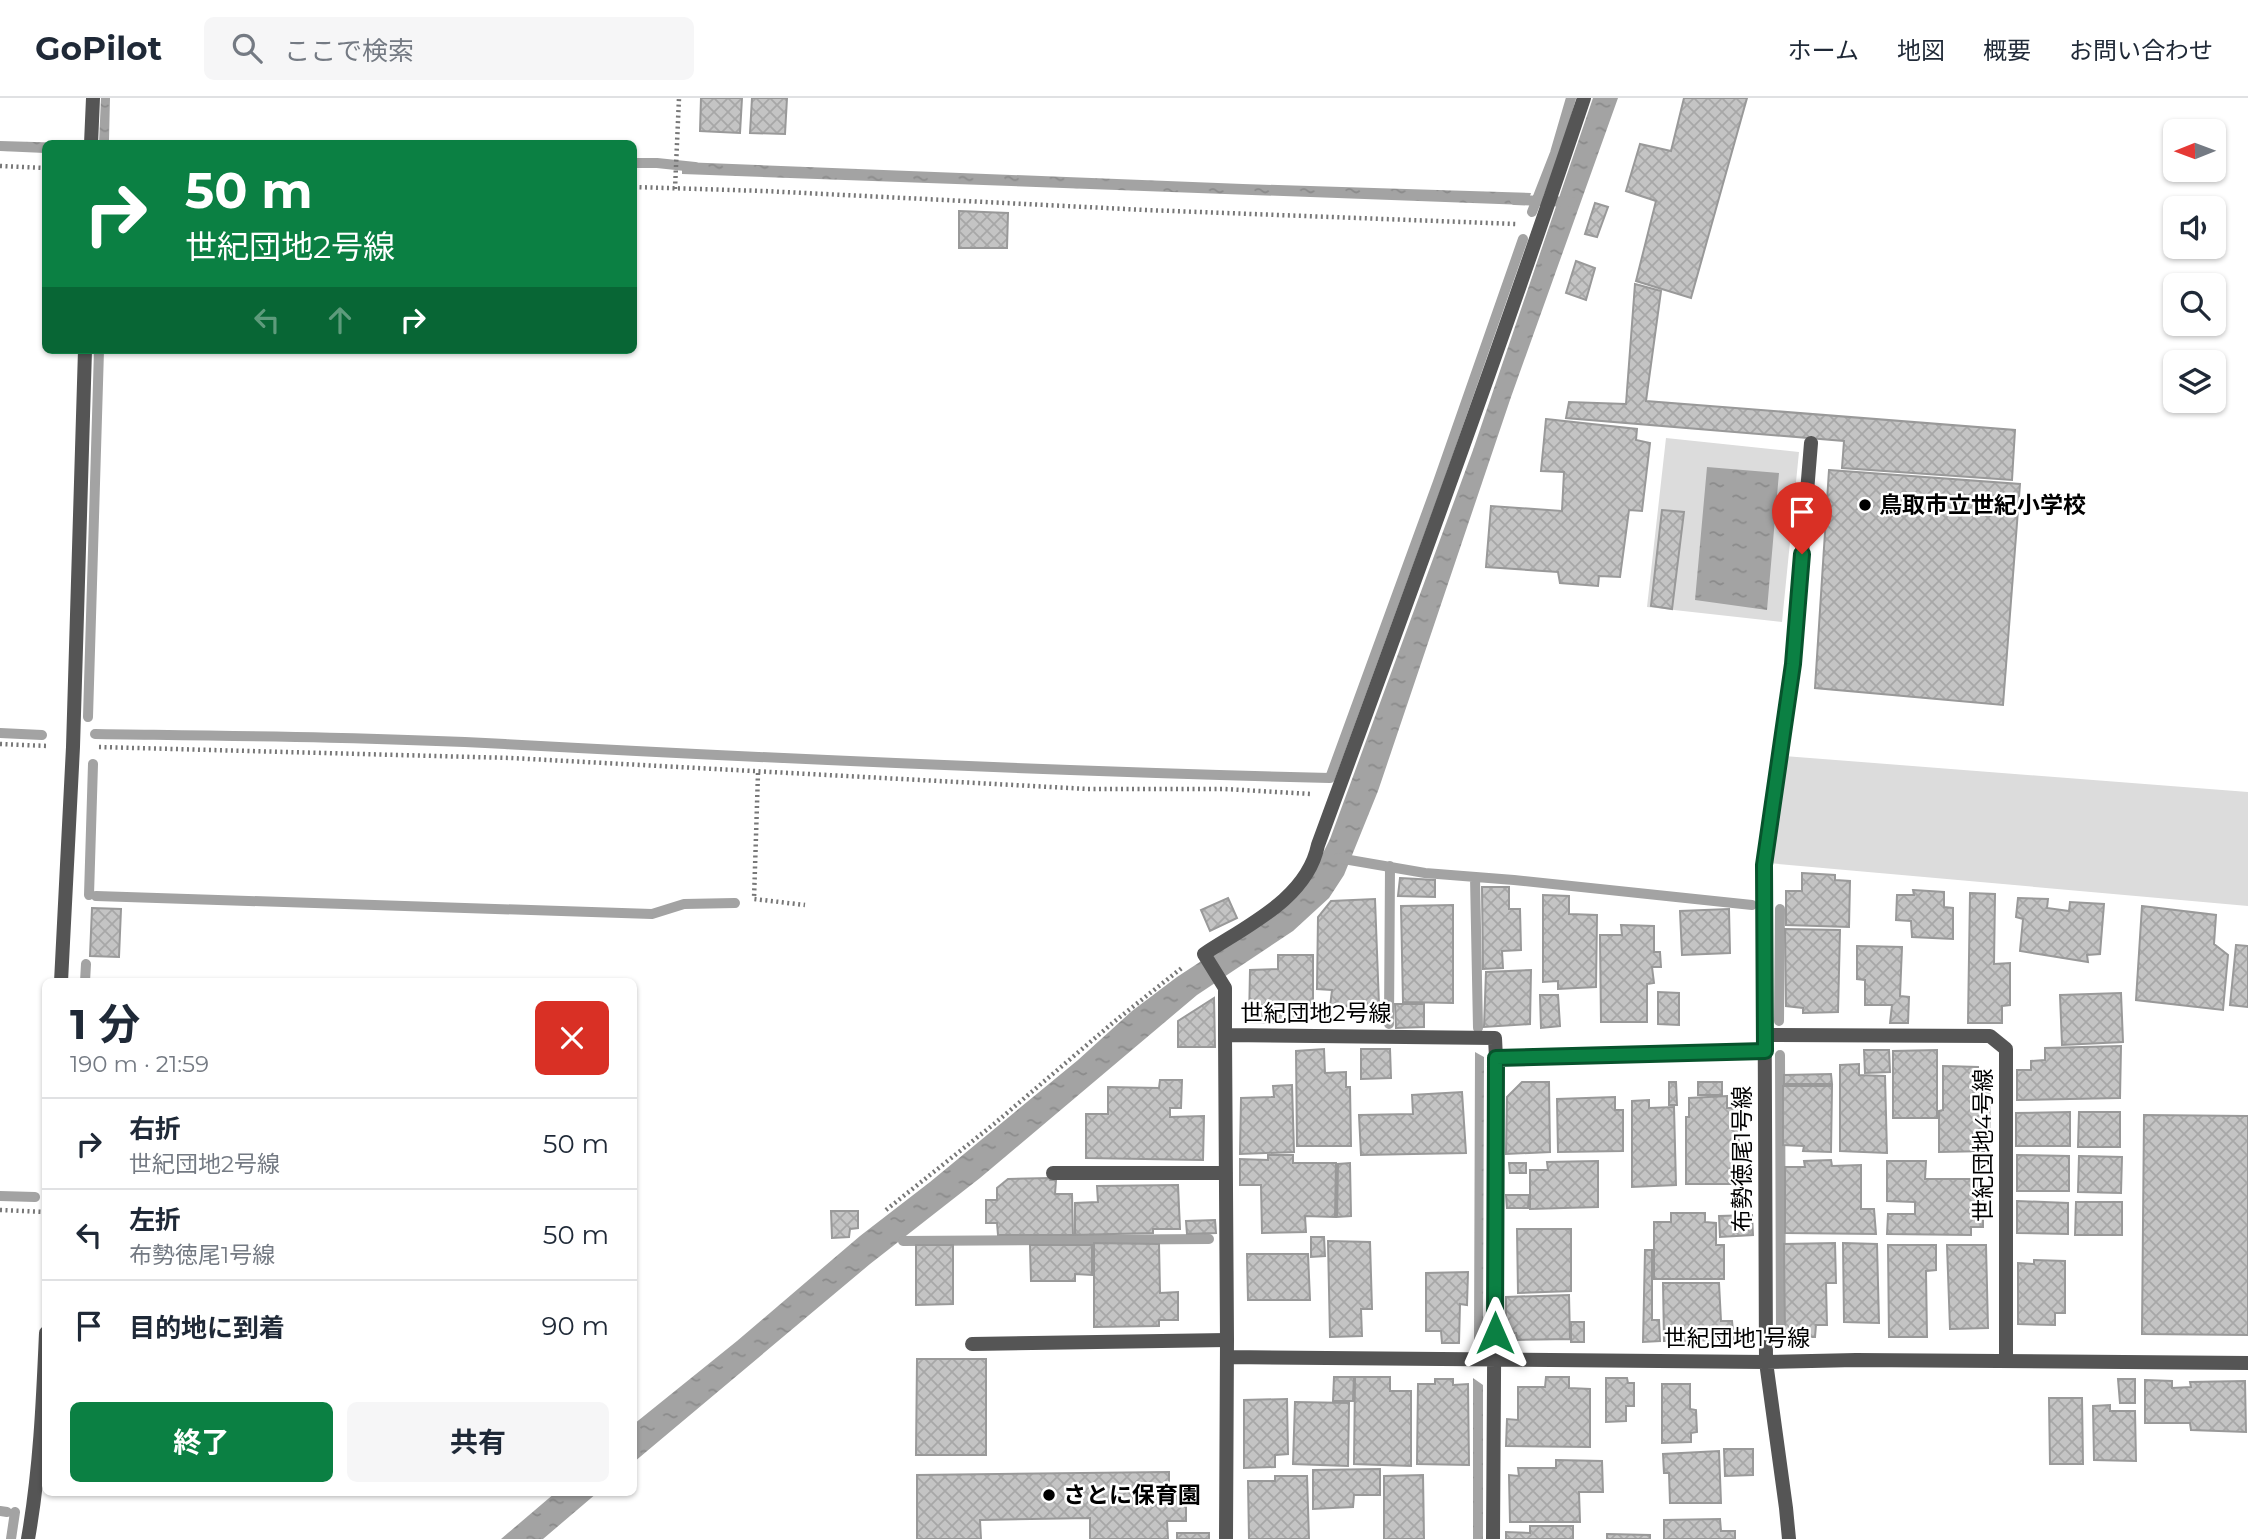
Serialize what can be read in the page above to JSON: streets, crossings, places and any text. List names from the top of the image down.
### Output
{
  "streets": {
    "street": [
      "世紀団地2号線",
      "世紀団地4号線",
      "布勢徳尾1号線",
      "世紀団地1号線"
    ]
  },
  "crossings": [
    ["世紀団地2号線", "世紀団地1号線"],
    ["世紀団地4号線", "布勢徳尾1号線"],
    ["世紀団地4号線", "世紀団地1号線"],
    ["布勢徳尾1号線", "世紀団地1号線"]
  ],
  "places": ["鳥取市立世紀小学校", "さとに保育園"],
  "north": "left",
  "page": {
    "header": "GoPilot",
    "search": "ここで検索",
    "nav": [
      "ホーム",
      "地図",
      "概要",
      "お問い合わせ"
    ],
    "turn": ["50 m", "世紀団地2号線"],
    "heading": ["1 分", "190 m · 21:59"],
    "list": [
      {
        "name": "右折",
        "note": "世紀団地2号線",
        "value": "50 m"
      },
      {
        "name": "左折",
        "note": "布勢徳尾1号線",
        "value": "50 m"
      },
      {
        "name": "目的地に到着",
        "value": "90 m"
      }
    ],
    "buttons": ["終了", "共有"]
  }
}
